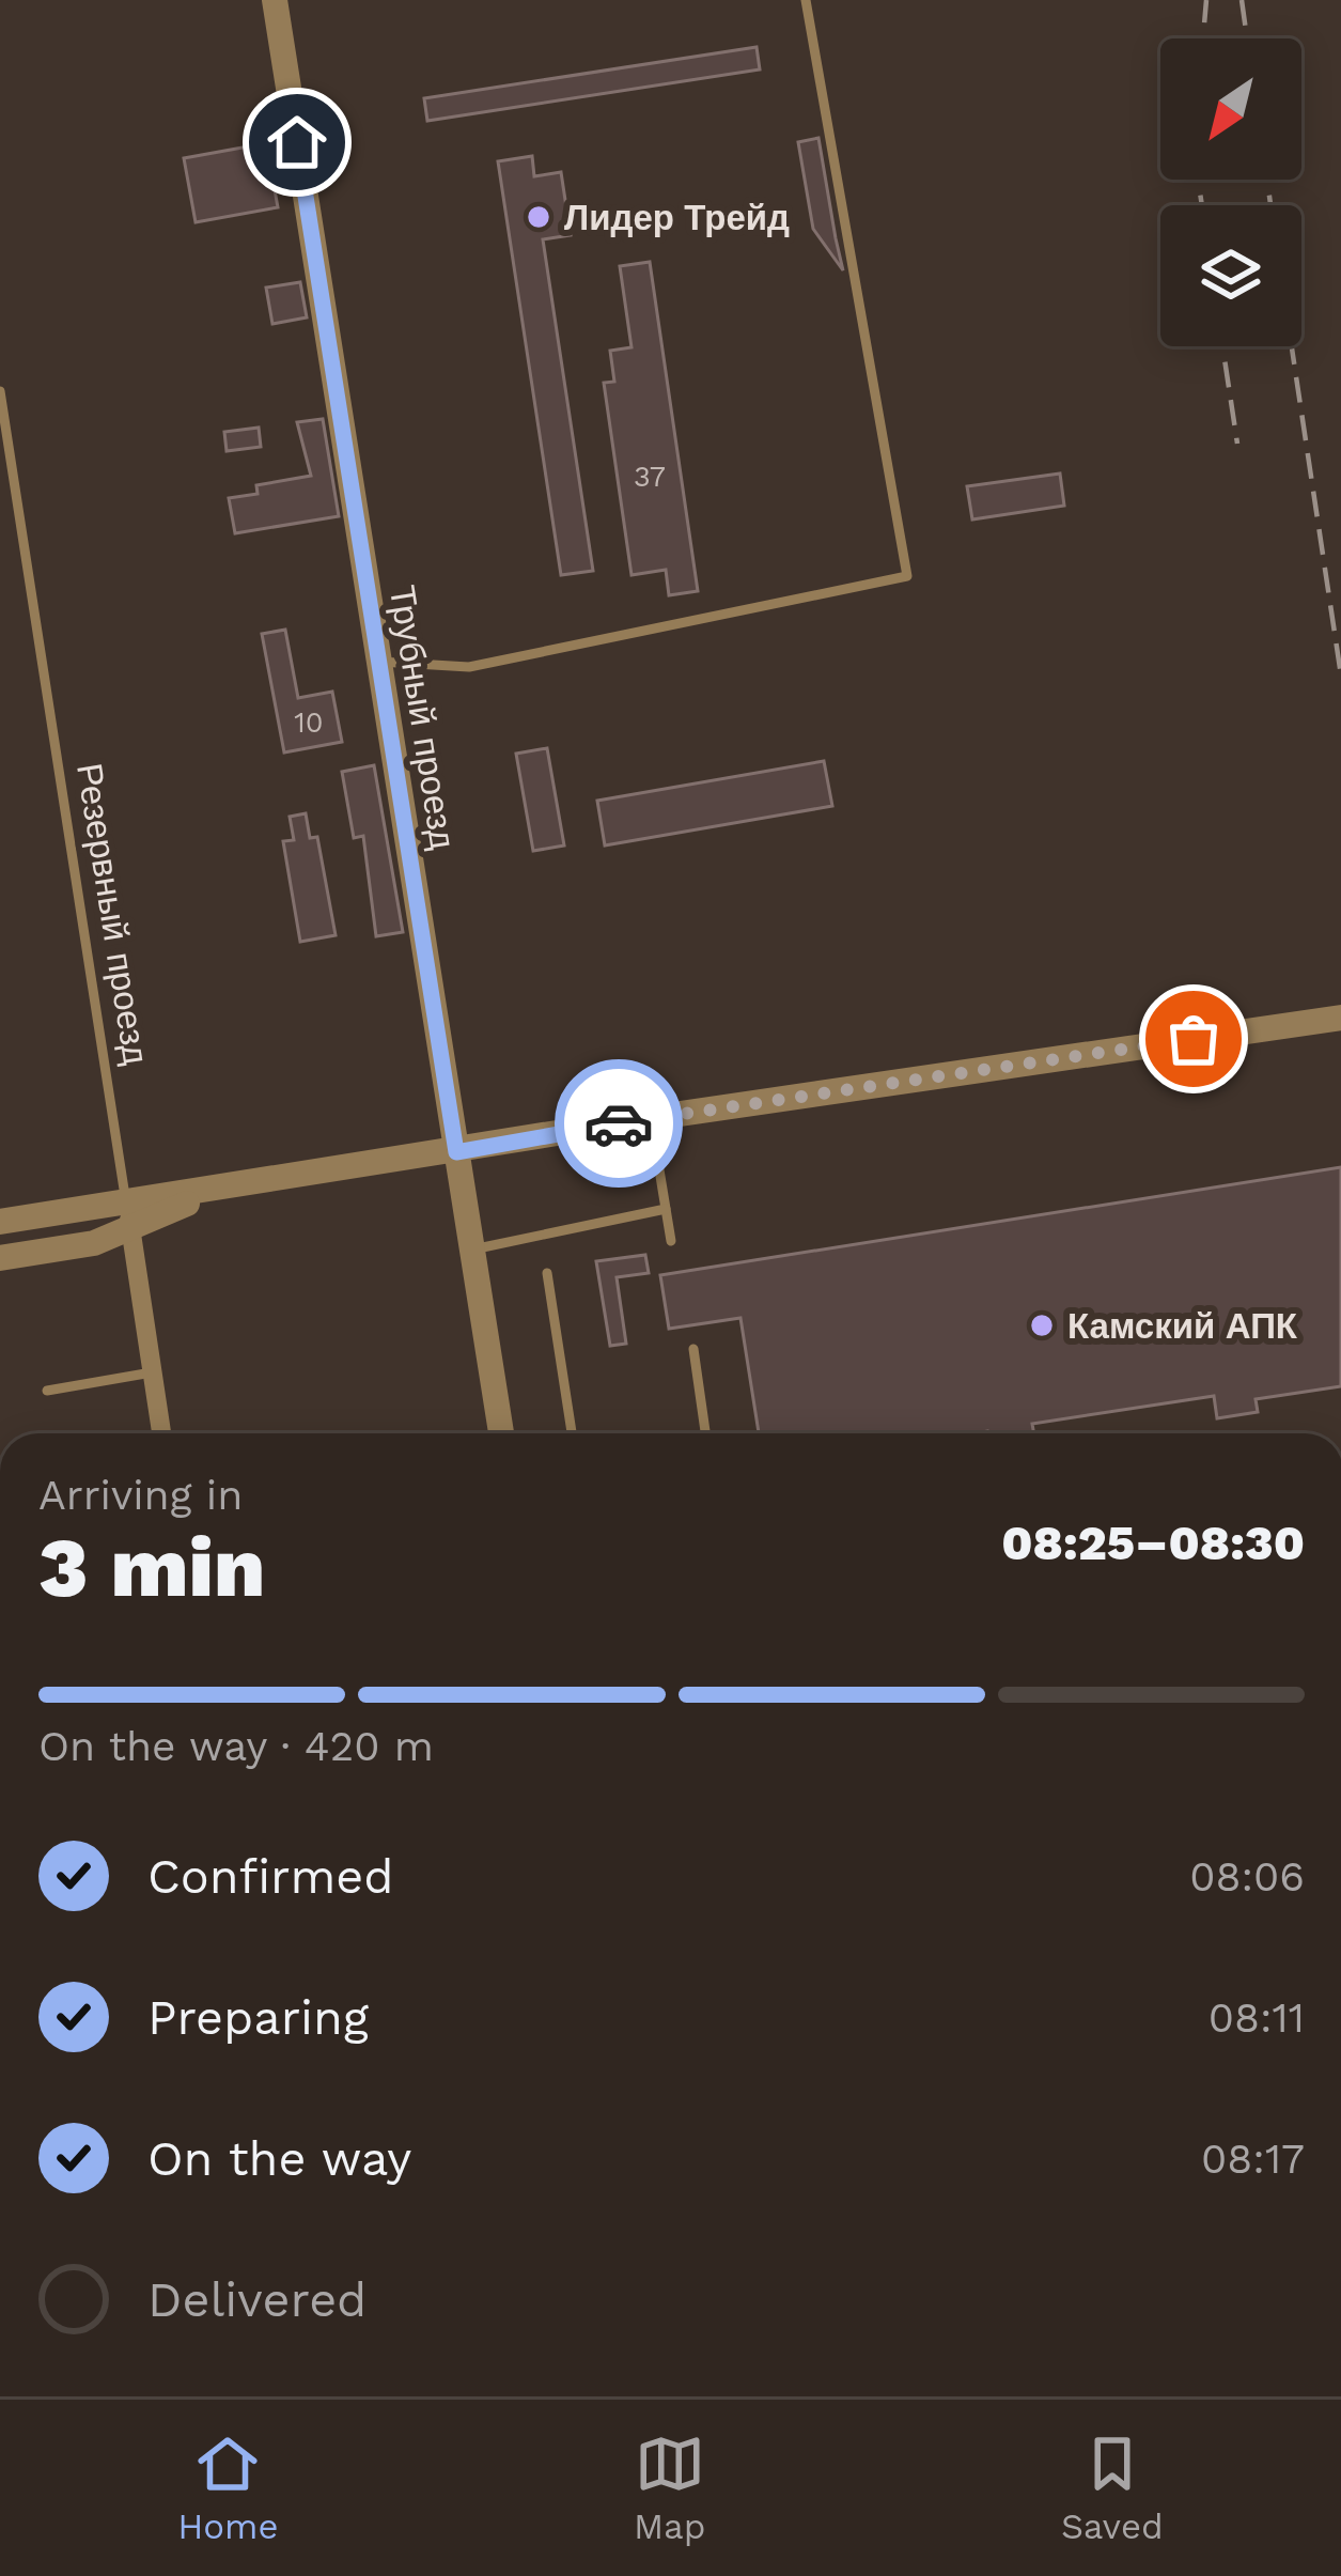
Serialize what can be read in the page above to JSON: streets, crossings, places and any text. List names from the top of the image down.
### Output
{
  "streets": {
    "street": ["Трубный проезд", "Резервный проезд"]
  },
  "places": ["Лидер Трейд", "Камский АПК"],
  "house_numbers": ["37", "10"],
  "north": "bottom left",
  "page": {
    "heading": ["3 min", "Arriving in", "08:25–08:30"],
    "bar": "On the way · 420 m",
    "list": [
      ["Confirmed", "08:06"],
      ["Preparing", "08:11"],
      ["On the way", "08:17"],
      "Delivered"
    ],
    "tabs": ["Home", "Map", "Saved"]
  }
}
